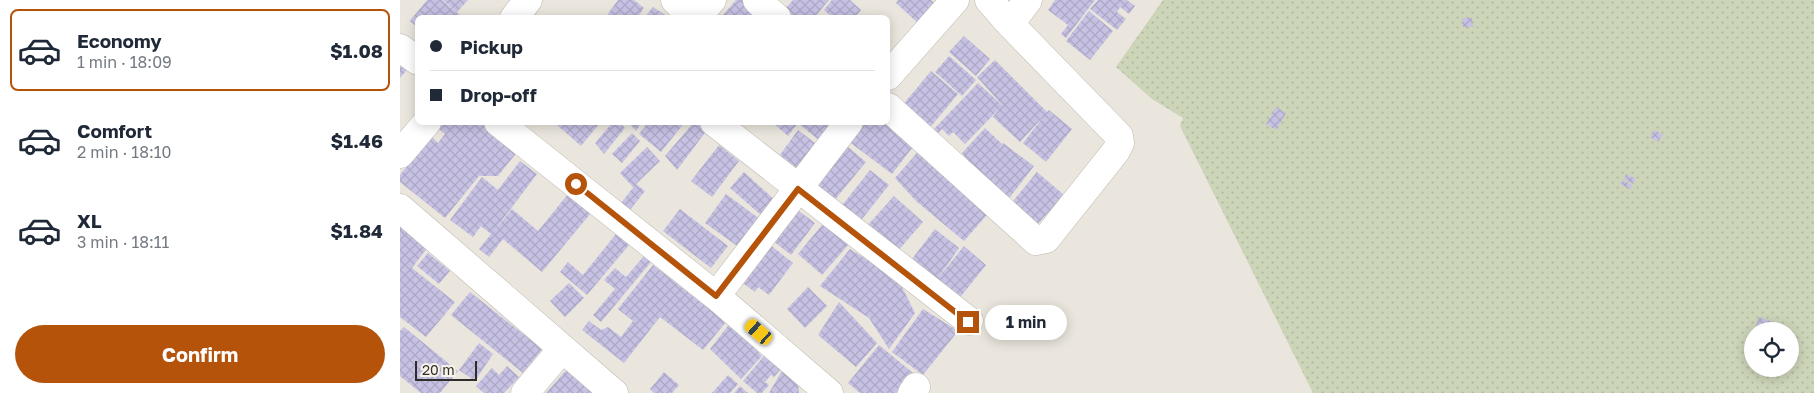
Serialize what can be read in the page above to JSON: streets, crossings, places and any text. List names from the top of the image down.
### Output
{
  "scale_bar": "20 m",
  "page": {
    "list": [
      {
        "name": "Economy",
        "note": "1 min · 18:09",
        "value": "$1.08"
      },
      {
        "name": "Comfort",
        "note": "2 min · 18:10",
        "value": "$1.46"
      },
      {
        "name": "XL",
        "note": "3 min · 18:11",
        "value": "$1.84"
      }
    ],
    "banner": ["Pickup", "Drop-off"],
    "bubble": "1 min",
    "buttons": "Confirm",
    "scale": "20 m"
  }
}
